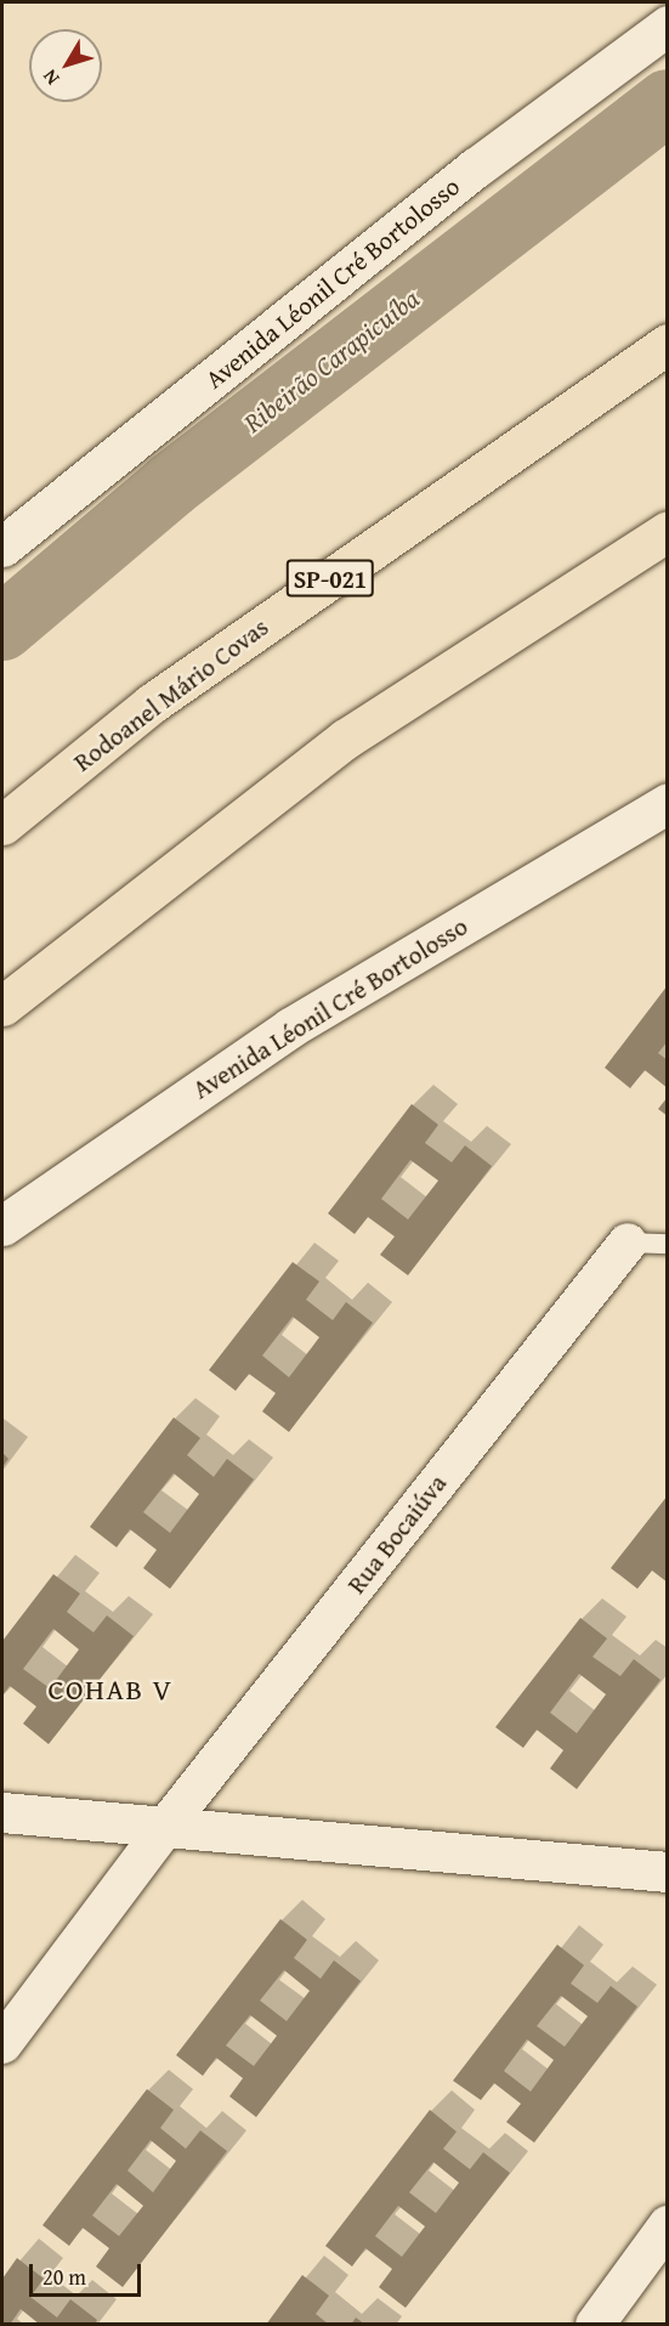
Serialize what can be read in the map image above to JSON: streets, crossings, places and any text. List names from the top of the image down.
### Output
{
  "streets": {
    "highway": ["SP-021", "Rodoanel Mário Covas"],
    "main road": ["Avenida Léonil Cré Bortolosso"],
    "street": ["Rua Bocaiúva"]
  },
  "districts": ["COHAB V"],
  "water": ["Ribeirão Carapicuíba"],
  "scale_bar": "20 m",
  "north": "bottom left"
}
